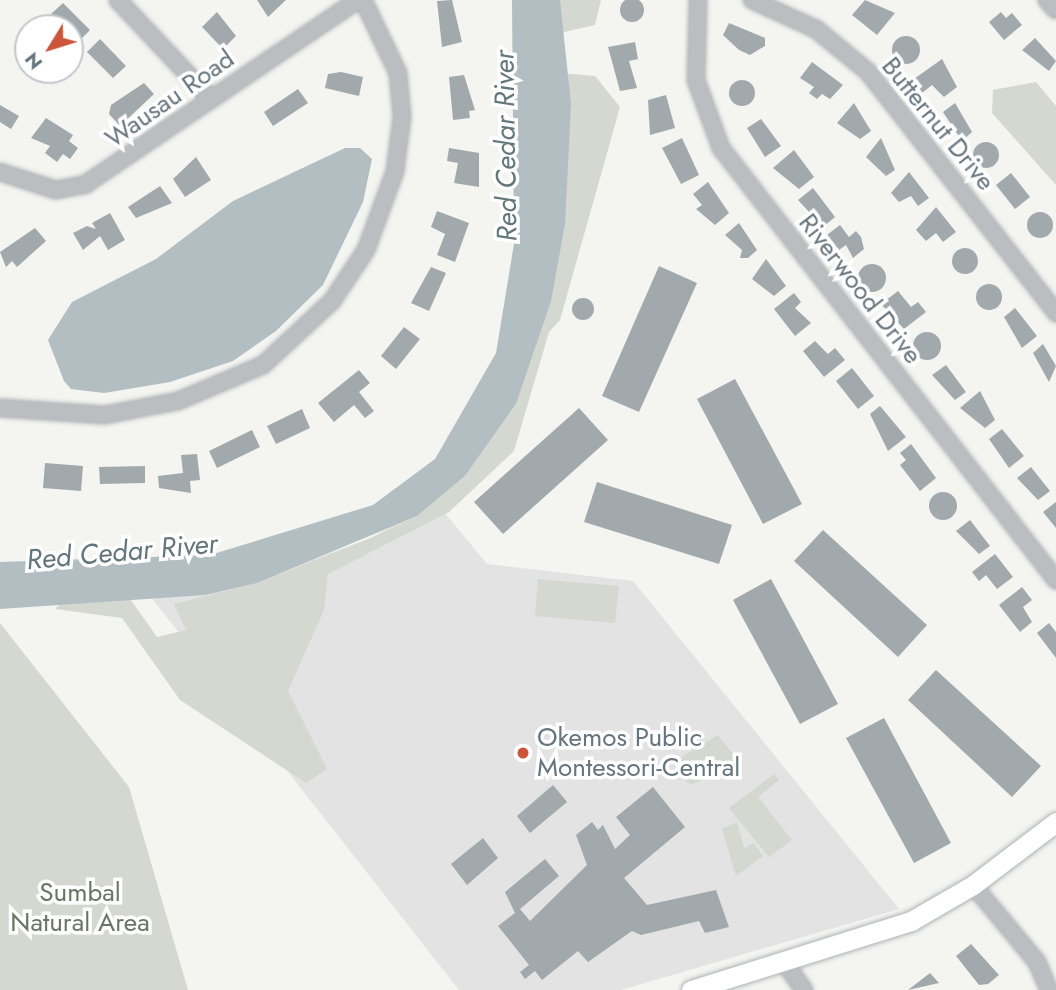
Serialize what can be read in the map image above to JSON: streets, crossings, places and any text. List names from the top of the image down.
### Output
{
  "streets": {
    "street": ["Wausau Road", "Butternut Drive", "Riverwood Drive"]
  },
  "water": ["Red Cedar River"],
  "parks": ["Sumbal Natural Area"],
  "places": ["Okemos Public Montessori-Central"],
  "north": "bottom left"
}
